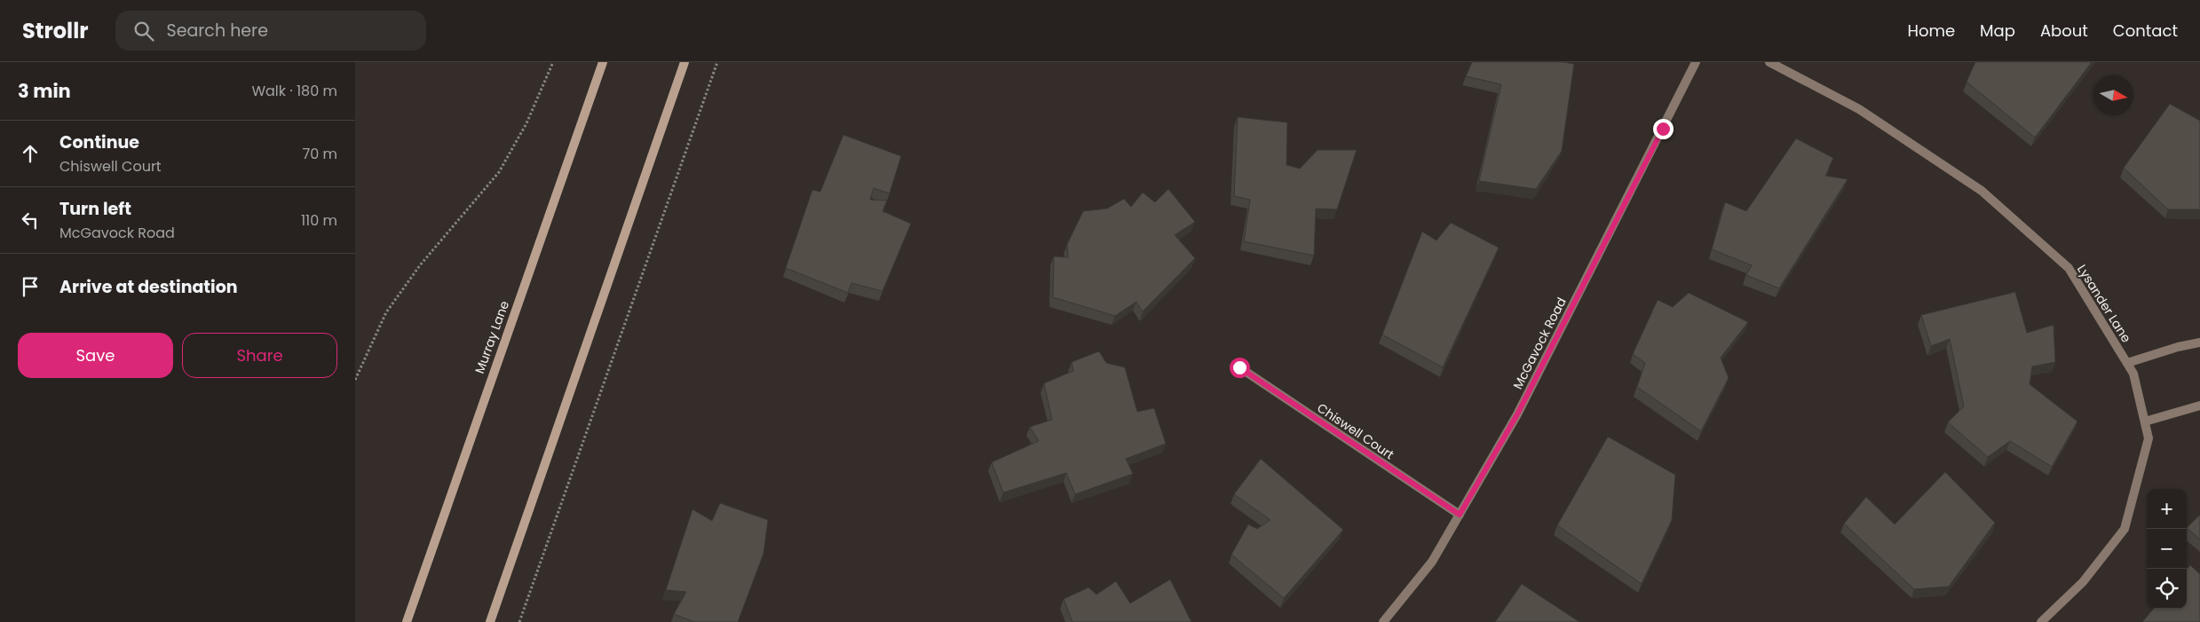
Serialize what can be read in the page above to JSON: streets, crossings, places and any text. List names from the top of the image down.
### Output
{
  "streets": {
    "main road": ["Murray Lane"],
    "street": ["Lysander Lane", "McGavock Road", "Chiswell Court"]
  },
  "crossings": [
    ["McGavock Road", "Chiswell Court"]
  ],
  "north": "right",
  "page": {
    "header": "Strollr",
    "search": "Search here",
    "nav": [
      "Home",
      "Map",
      "About",
      "Contact"
    ],
    "heading": ["3 min", "Walk · 180 m"],
    "list": [
      ["Continue", "Chiswell Court", "70 m"],
      ["Turn left", "McGavock Road", "110 m"],
      "Arrive at destination"
    ],
    "buttons": ["Save", "Share"],
    "map_buttons": ["+", "−"]
  }
}
